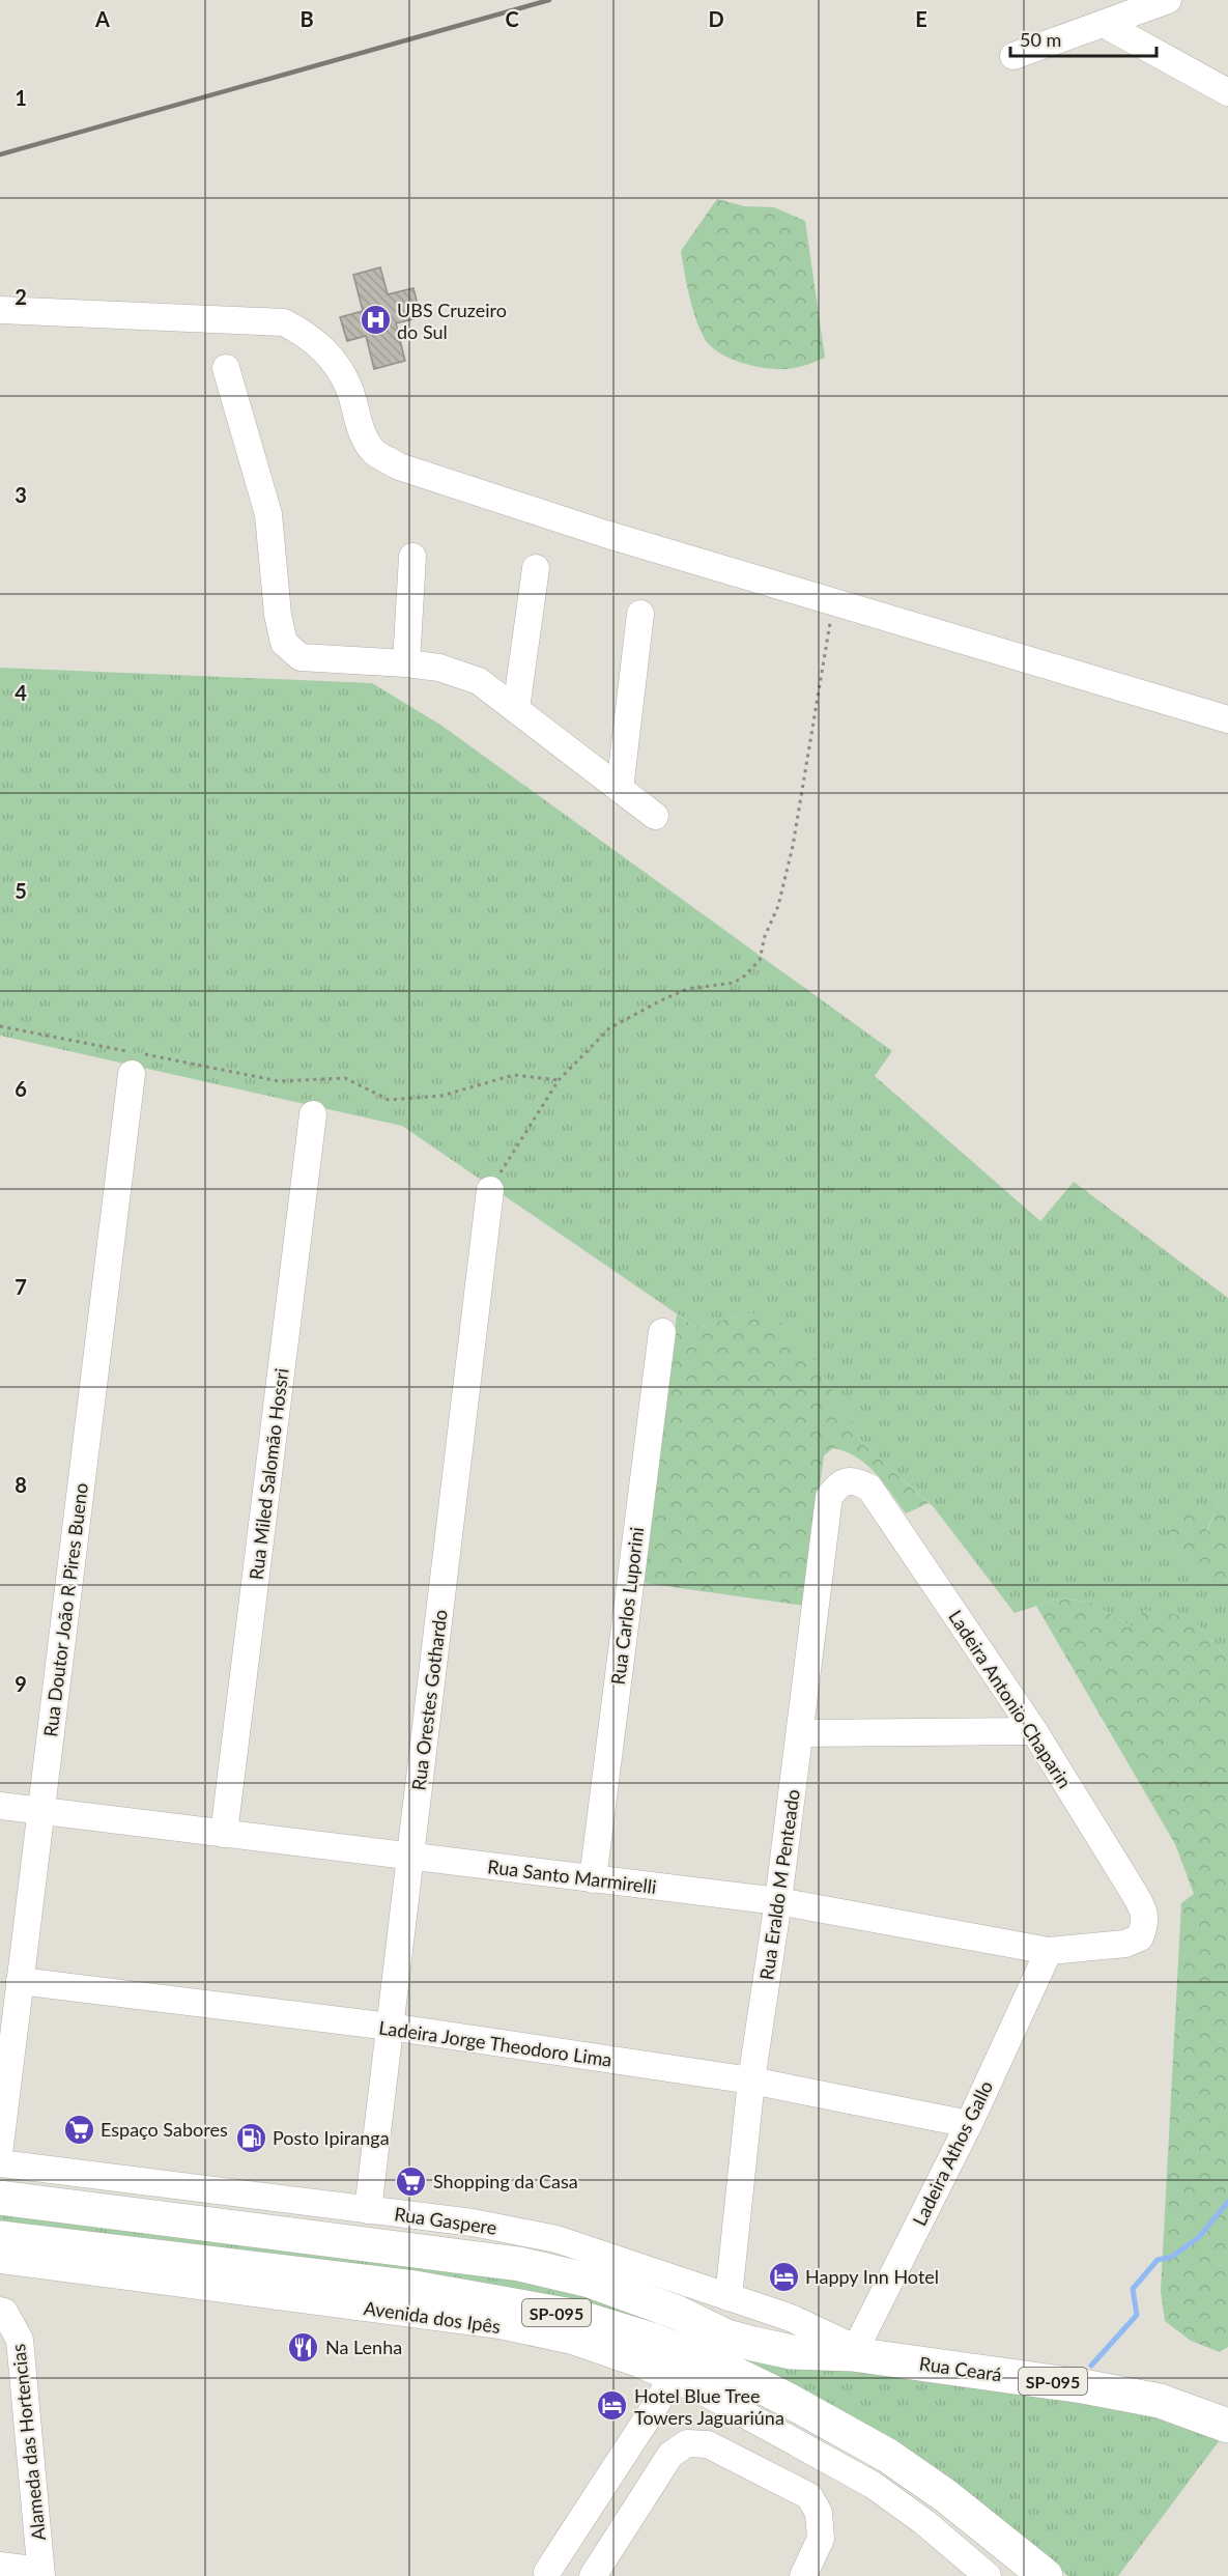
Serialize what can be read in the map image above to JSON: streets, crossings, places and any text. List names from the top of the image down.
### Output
{
  "streets": {
    "main road": ["SP-095", "Rua Ceará"],
    "street": [
      "Rua Miled Salomão Hossri",
      "Rua Carlos Luporini",
      "Rua Doutor João R Pires Bueno",
      "Ladeira Antonio Chaparin",
      "Rua Orestes Gothardo",
      "Rua Santo Marmirelli",
      "Rua Eraldo M Penteado",
      "Ladeira Jorge Theodoro Lima",
      "Ladeira Athos Gallo",
      "Rua Gaspere",
      "Avenida dos Ipês",
      "Alameda das Hortencias"
    ]
  },
  "crossings": [
    ["Rua Miled Salomão Hossri", "Rua Santo Marmirelli"],
    ["Rua Carlos Luporini", "Rua Santo Marmirelli"],
    ["Rua Doutor João R Pires Bueno", "Rua Santo Marmirelli"],
    ["Rua Doutor João R Pires Bueno", "Ladeira Jorge Theodoro Lima"],
    ["Ladeira Antonio Chaparin", "Rua Santo Marmirelli"],
    ["Ladeira Antonio Chaparin", "Rua Eraldo M Penteado"],
    ["Rua Orestes Gothardo", "Rua Santo Marmirelli"],
    ["Rua Orestes Gothardo", "Ladeira Jorge Theodoro Lima"],
    ["Rua Orestes Gothardo", "Rua Gaspere"],
    ["Rua Santo Marmirelli", "Rua Eraldo M Penteado"],
    ["Rua Santo Marmirelli", "Ladeira Athos Gallo"],
    ["Rua Eraldo M Penteado", "Ladeira Jorge Theodoro Lima"],
    ["Rua Eraldo M Penteado", "Rua Gaspere"],
    ["Ladeira Jorge Theodoro Lima", "Ladeira Athos Gallo"],
    ["Ladeira Athos Gallo", "Rua Gaspere"],
    ["Ladeira Athos Gallo", "SP-095"],
    ["Ladeira Athos Gallo", "Rua Ceará"],
    ["Rua Gaspere", "SP-095"],
    ["Rua Gaspere", "Rua Ceará"],
    ["SP-095", "Rua Ceará"]
  ],
  "places": {
    "hospital": ["UBS Cruzeiro do Sul"],
    "supermarket": ["Espaço Sabores", "Shopping da Casa"],
    "fuel station": ["Posto Ipiranga"],
    "hotel": ["Happy Inn Hotel", "Hotel Blue Tree Towers Jaguariúna"],
    "restaurant": ["Na Lenha"]
  },
  "scale_bar": "50 m",
  "grid": {
    "columns": [
      "A",
      "B",
      "C",
      "D",
      "E"
    ],
    "rows": [
      "1",
      "2",
      "3",
      "4",
      "5",
      "6",
      "7",
      "8",
      "9"
    ]
  }
}
